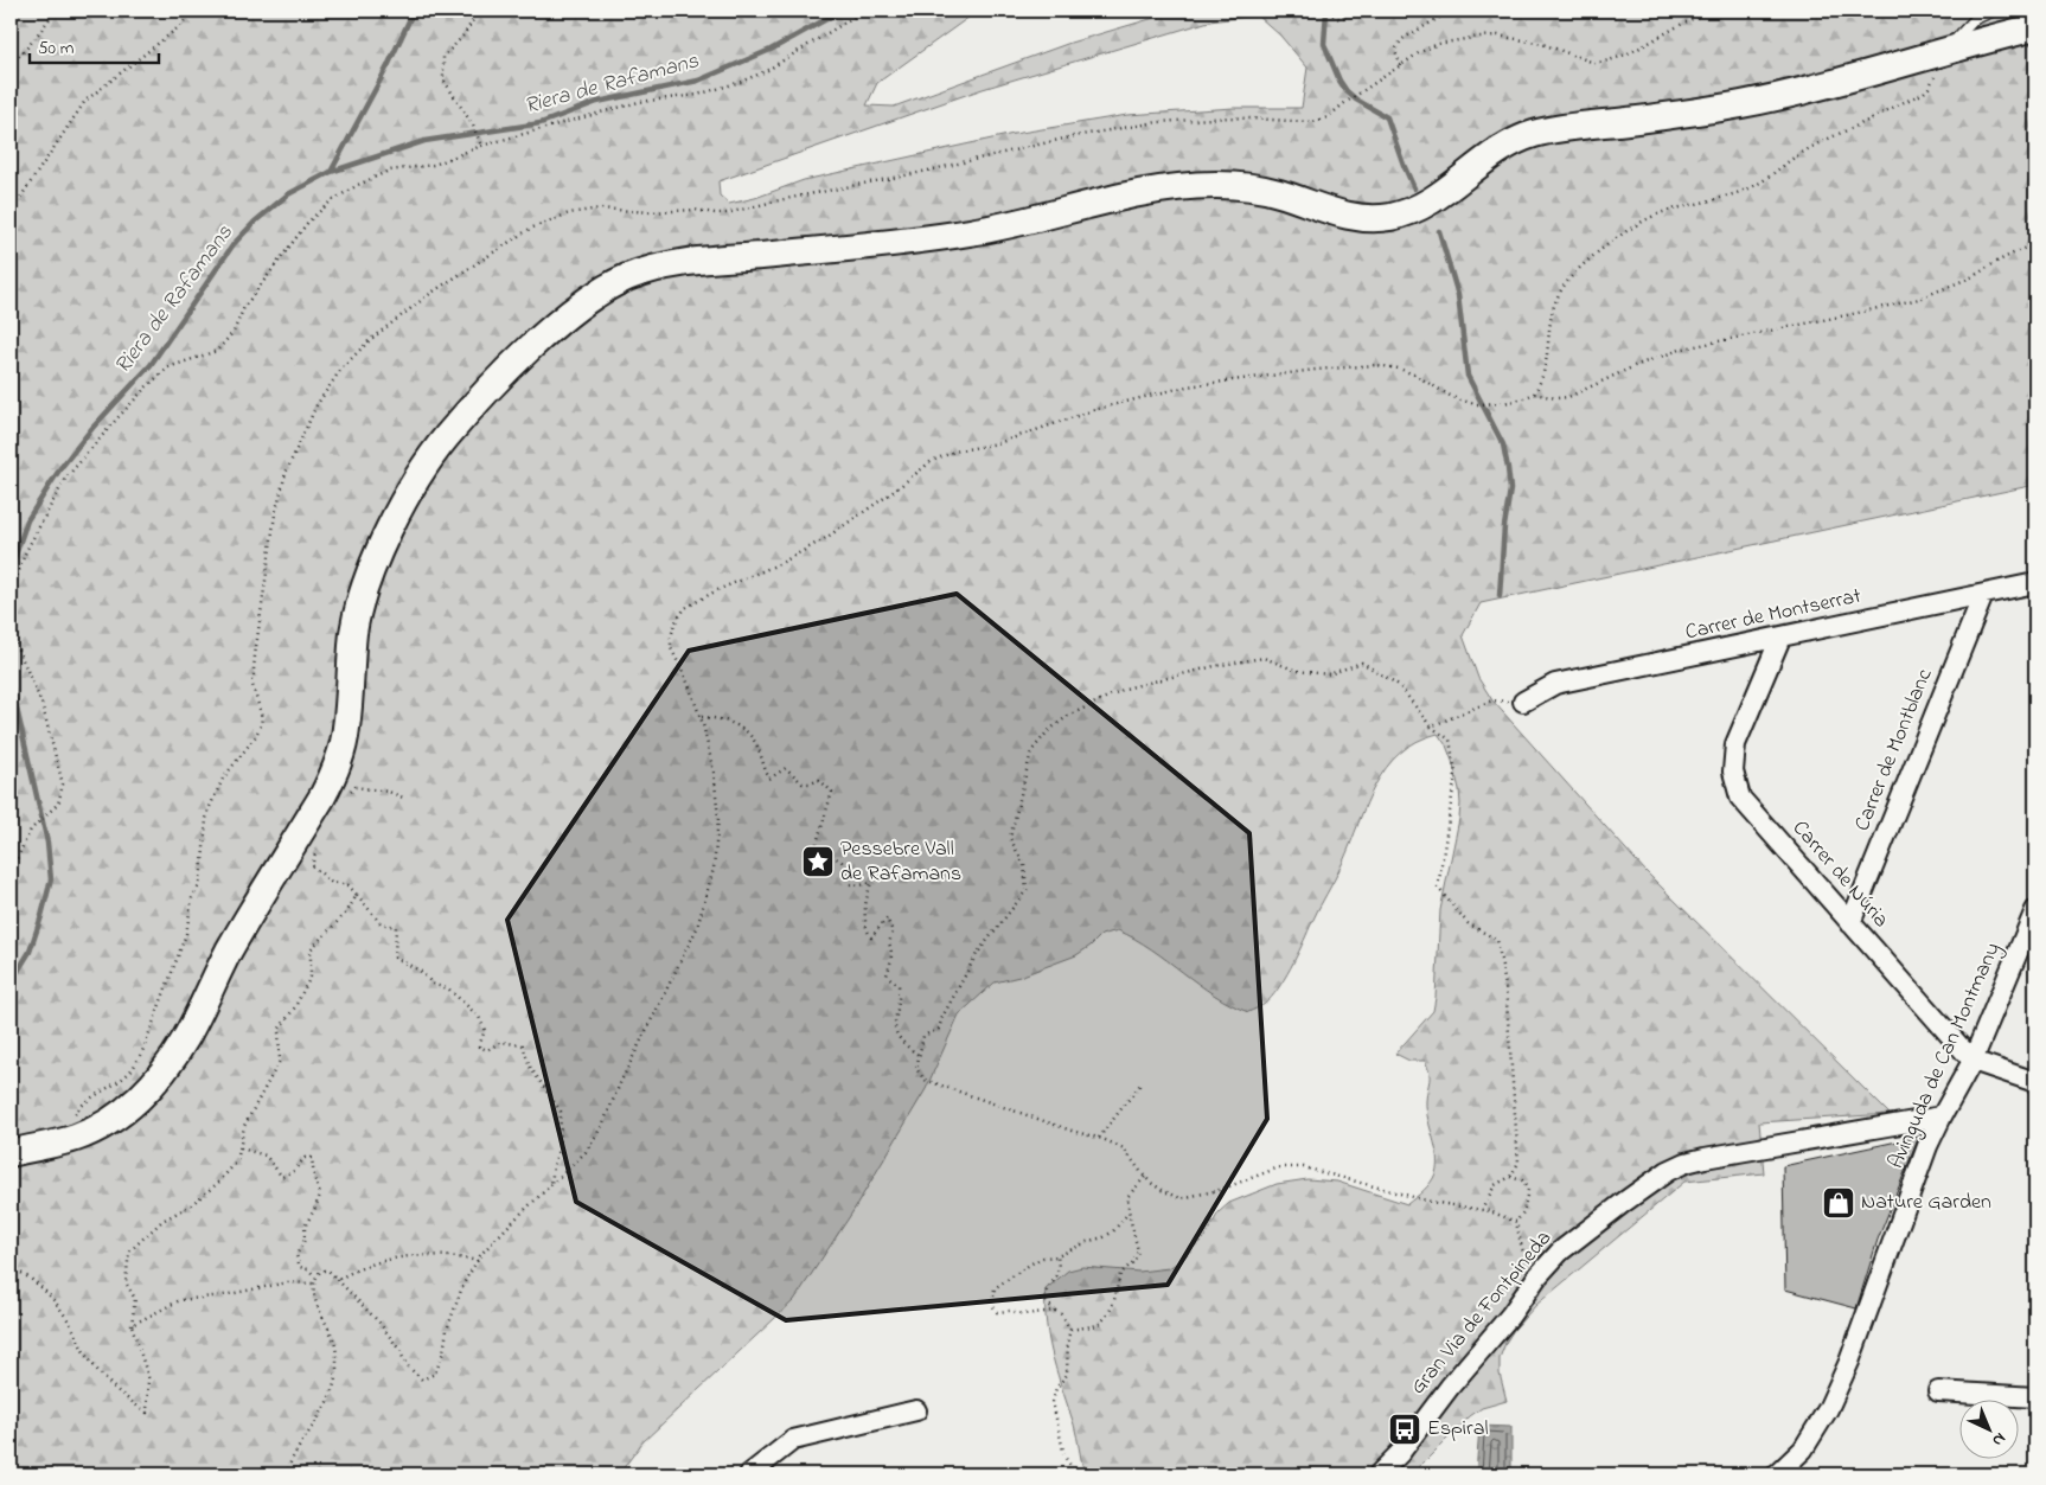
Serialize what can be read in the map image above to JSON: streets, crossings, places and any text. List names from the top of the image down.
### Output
{
  "streets": {
    "street": [
      "Carrer de Montserrat",
      "Carrer de Montblanc",
      "Carrer de Núria",
      "Avinguda de Can Montmany",
      "Gran Via de Fontpineda"
    ]
  },
  "crossings": [
    ["Carrer de Montserrat", "Carrer de Montblanc"],
    ["Carrer de Montserrat", "Carrer de Núria"],
    ["Carrer de Montblanc", "Carrer de Núria"],
    ["Carrer de Núria", "Avinguda de Can Montmany"],
    ["Avinguda de Can Montmany", "Gran Via de Fontpineda"]
  ],
  "water": ["Riera de Rafamans"],
  "places": {
    "place": ["Pessebre Vall de Rafamans"],
    "shop": ["Nature Garden"],
    "bus stop": ["Espiral"]
  },
  "scale_bar": "50 m",
  "north": "bottom right"
}
